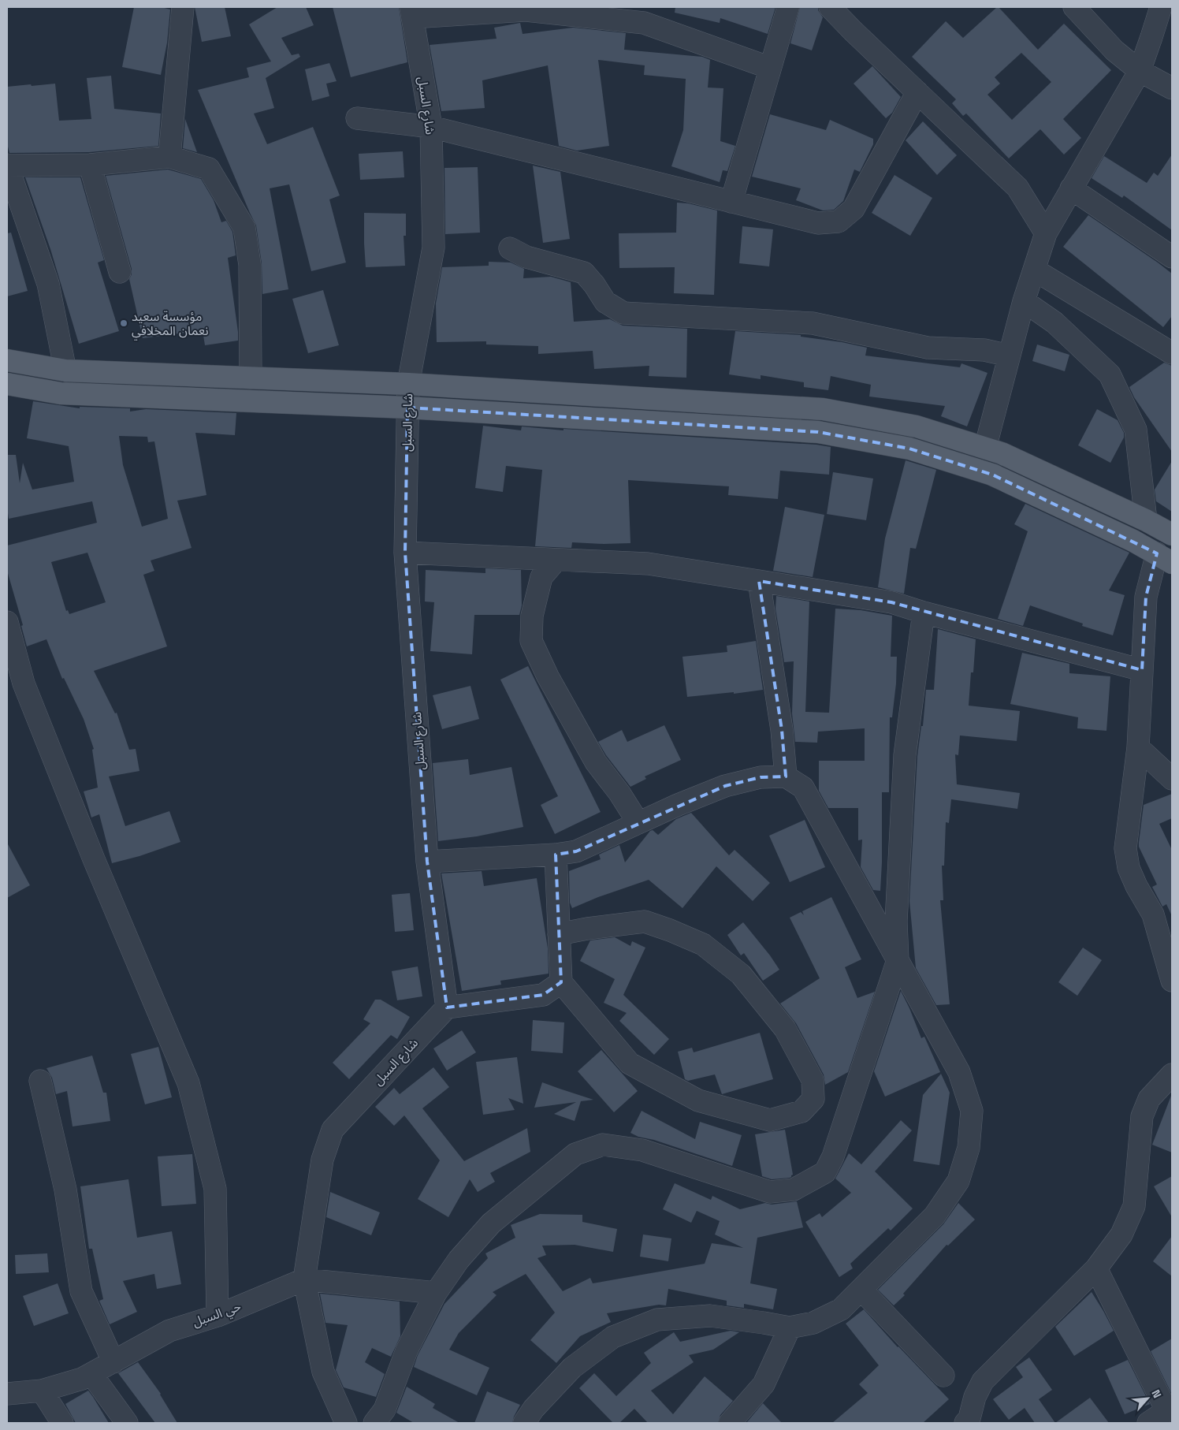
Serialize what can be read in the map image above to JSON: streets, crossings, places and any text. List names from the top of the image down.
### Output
{
  "streets": {
    "street": ["شارع السبل", "حي السبل"]
  },
  "crossings": [
    ["شارع السبل", "حي السبل"]
  ],
  "places": ["مؤسسة سعيد نعمان المخلافي"],
  "north": "top right"
}
